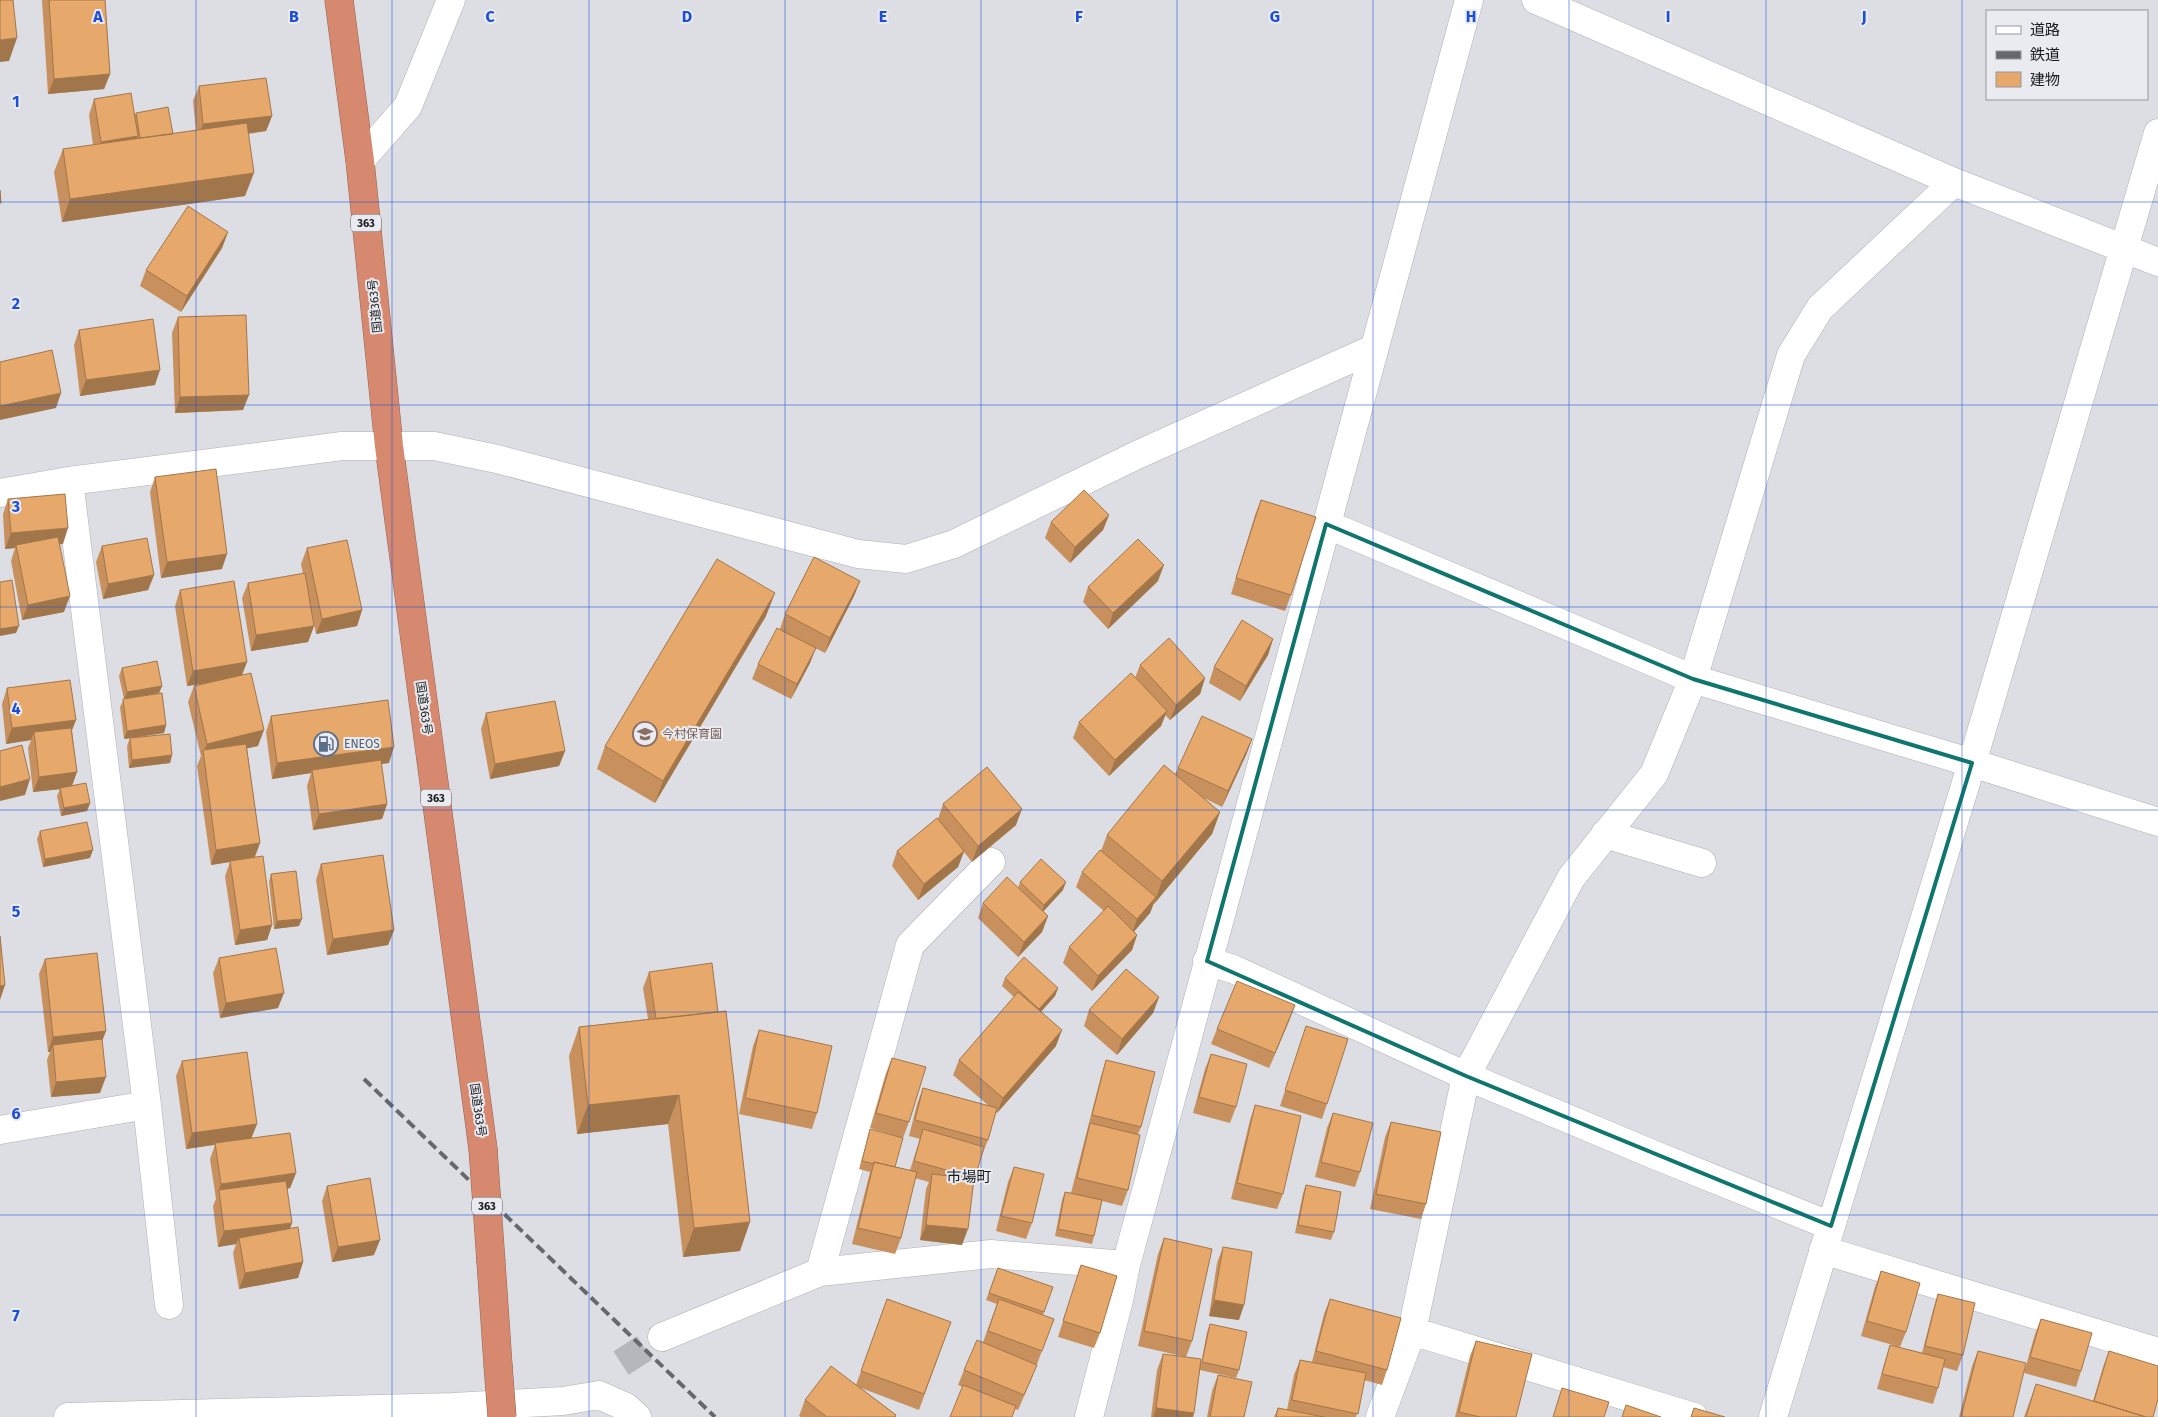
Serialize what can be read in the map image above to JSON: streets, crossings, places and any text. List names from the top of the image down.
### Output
{
  "streets": {
    "highway": ["363", "国道363号"]
  },
  "districts": ["市場町"],
  "places": {
    "school or university": ["今村保育園"],
    "fuel station": ["ENEOS"]
  },
  "legend": ["道路", "鉄道", "建物"],
  "grid": {
    "columns": [
      "A",
      "B",
      "C",
      "D",
      "E",
      "F",
      "G",
      "H",
      "I",
      "J"
    ],
    "rows": [
      "1",
      "2",
      "3",
      "4",
      "5",
      "6",
      "7"
    ]
  }
}
